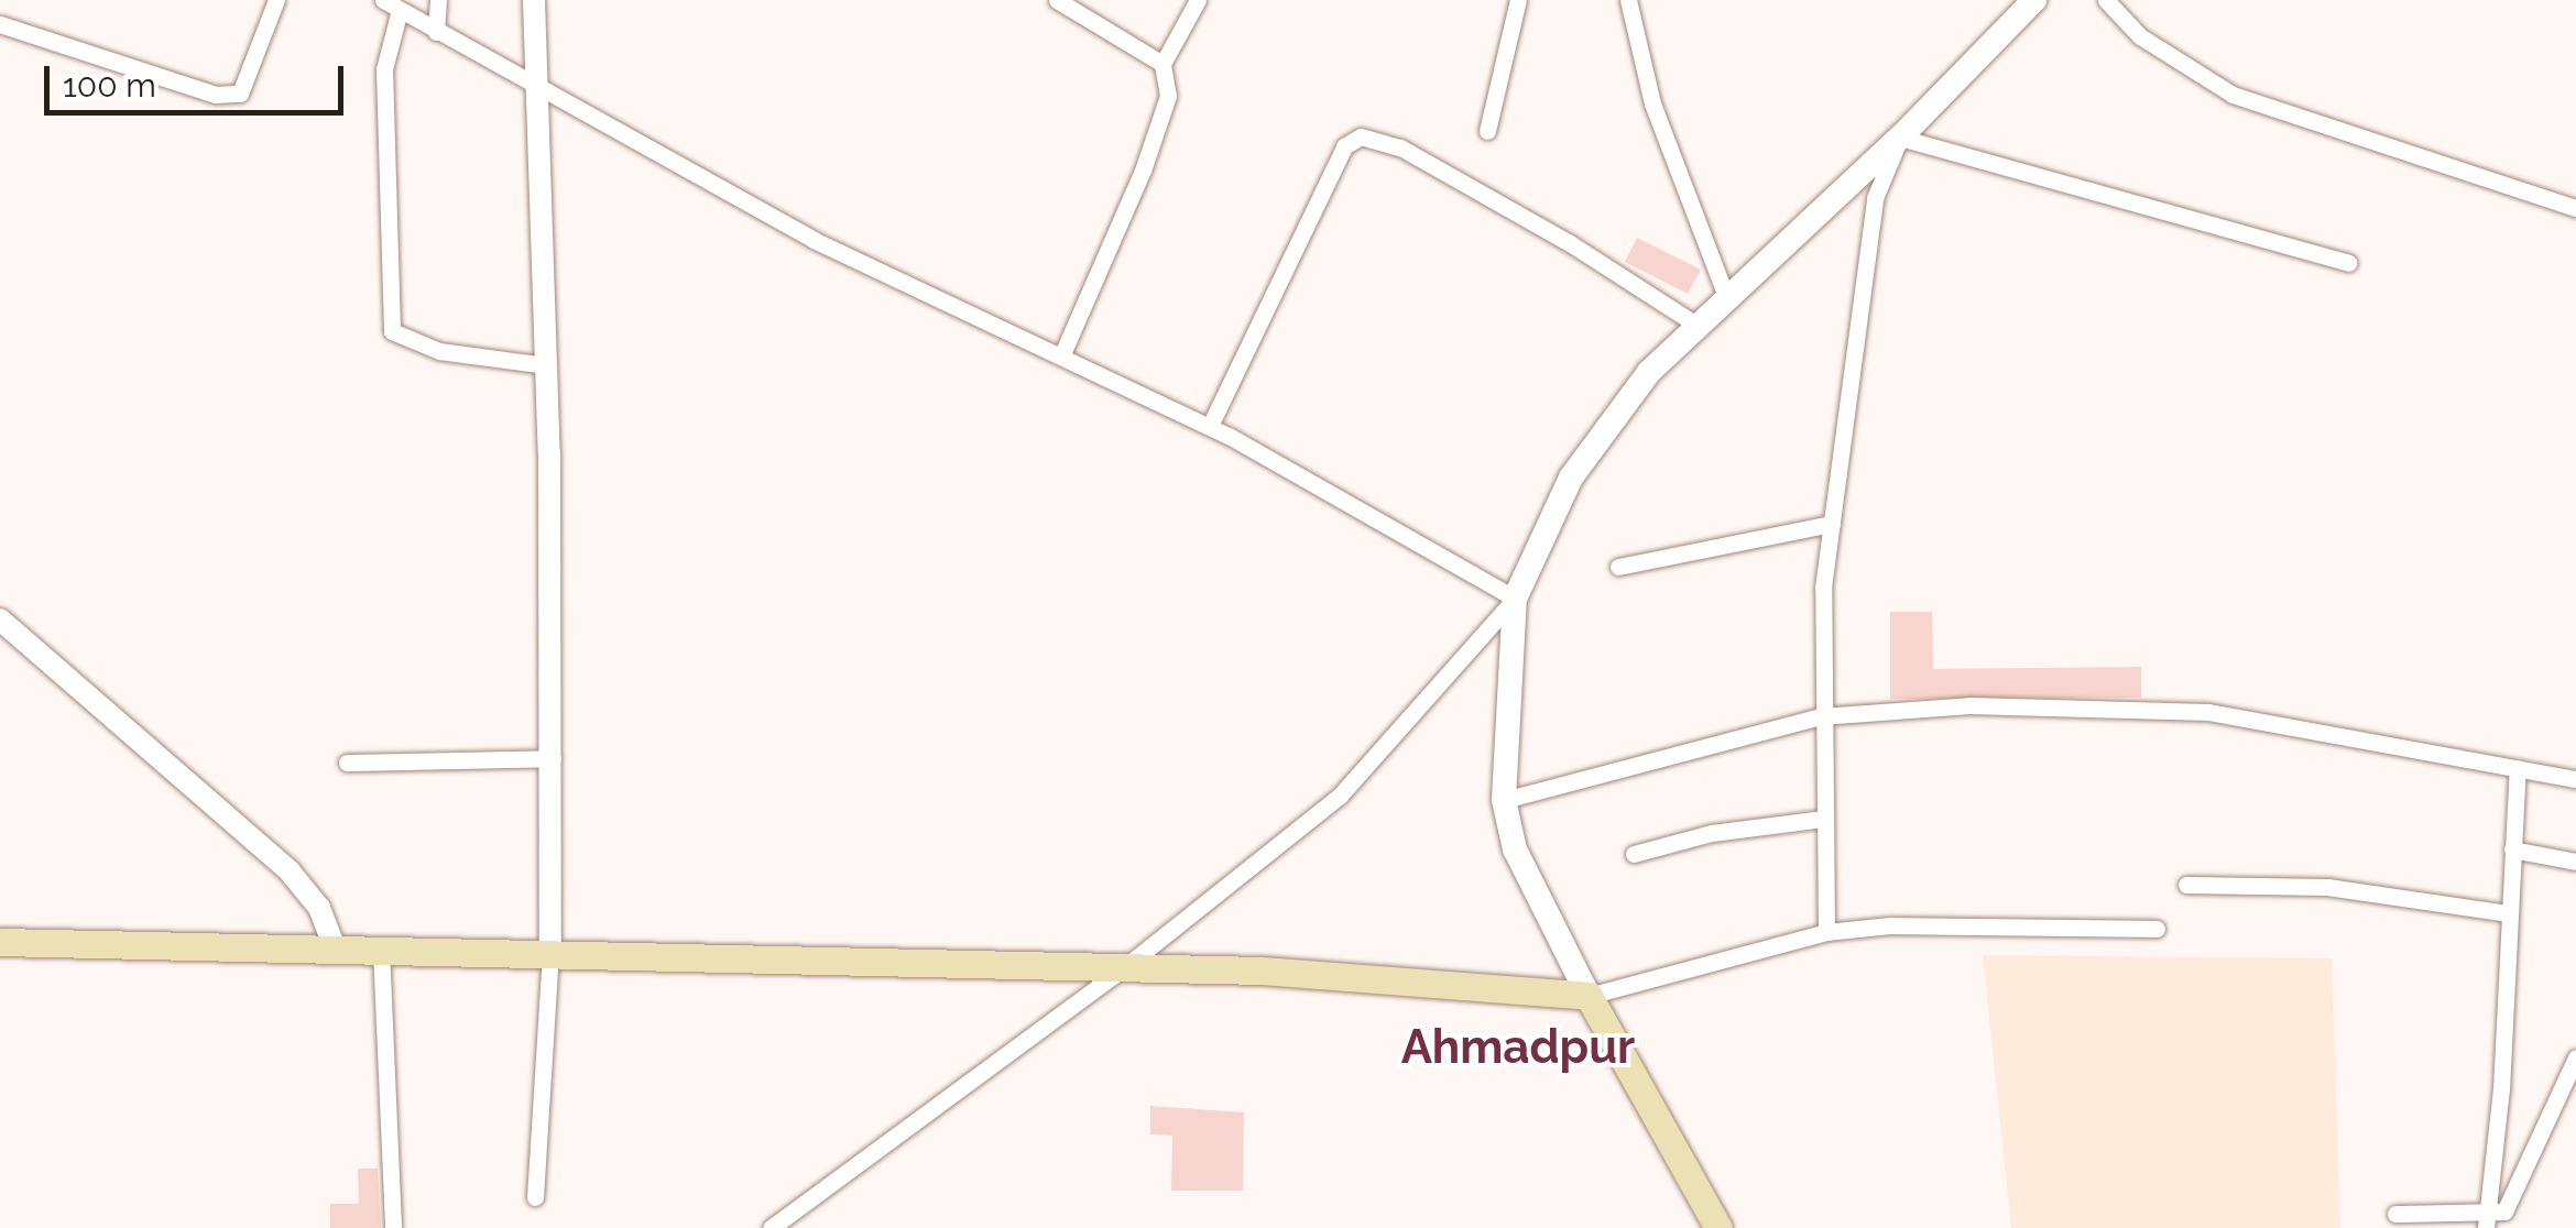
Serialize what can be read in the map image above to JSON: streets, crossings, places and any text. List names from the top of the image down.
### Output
{
  "districts": ["Ahmadpur"],
  "scale_bar": "100 m"
}
